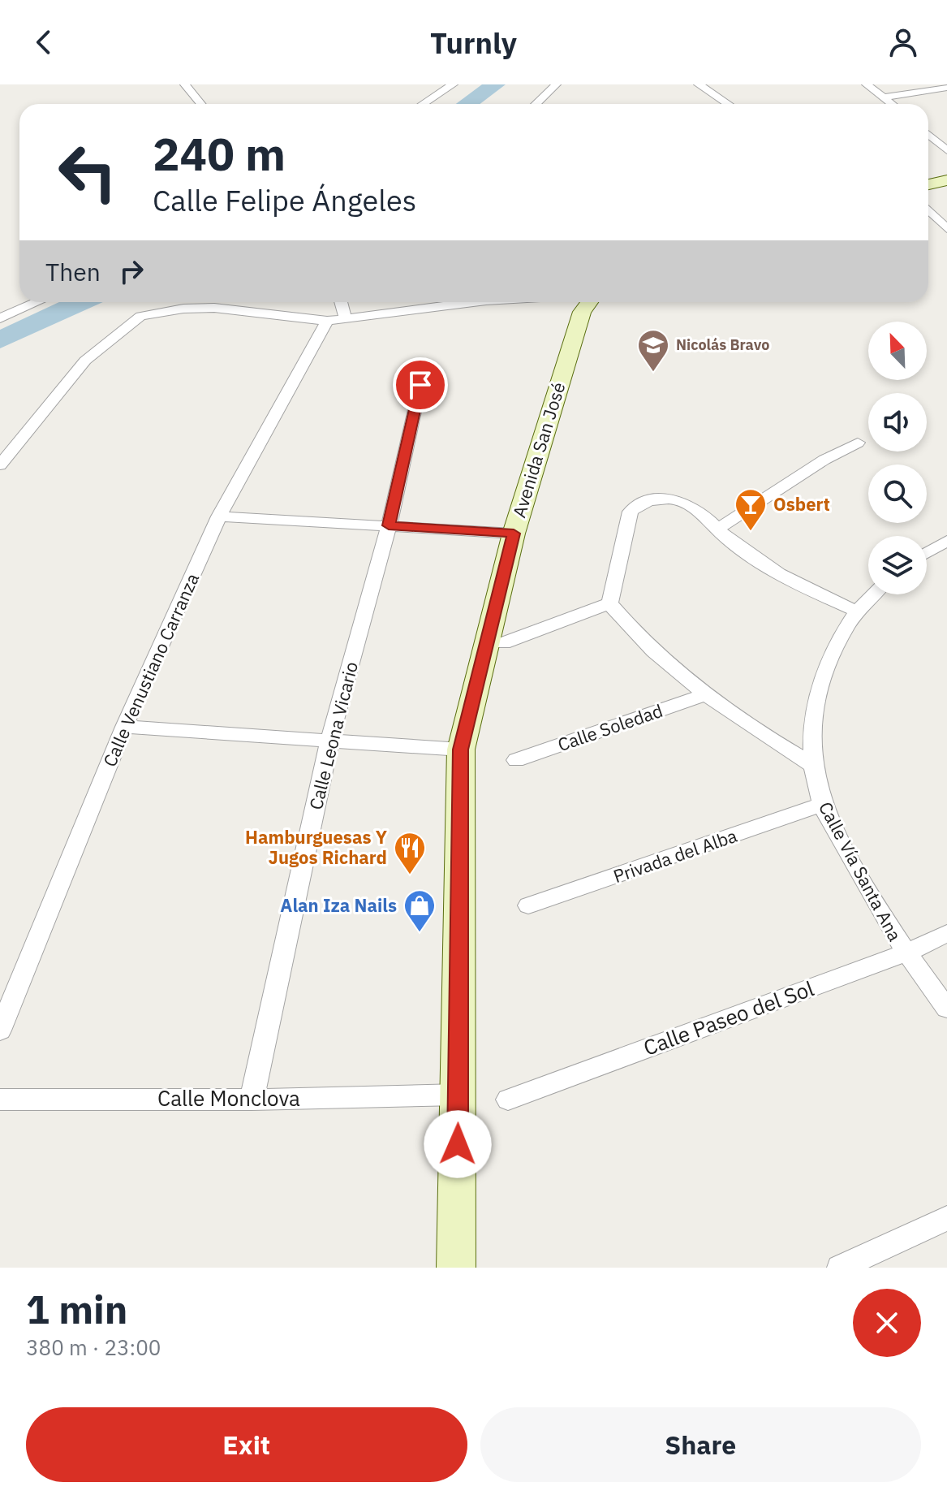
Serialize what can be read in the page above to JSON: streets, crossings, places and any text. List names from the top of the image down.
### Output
{
  "streets": {
    "street": [
      "Avenida San José",
      "Calle Venustiano Carranza",
      "Calle Soledad",
      "Calle Leona Vicario",
      "Privada del Alba",
      "Calle Vía Santa Ana",
      "Calle Paseo del Sol",
      "Calle Monclova"
    ]
  },
  "crossings": [
    ["Avenida San José", "Calle Monclova"],
    ["Calle Leona Vicario", "Calle Monclova"],
    ["Privada del Alba", "Calle Vía Santa Ana"],
    ["Calle Vía Santa Ana", "Calle Paseo del Sol"]
  ],
  "places": {
    "school or university": ["Nicolás Bravo"],
    "bar": ["Osbert"],
    "restaurant": ["Hamburguesas Y Jugos Richard"],
    "shop": ["Alan Iza Nails"]
  },
  "north": "top left",
  "page": {
    "header": "Turnly",
    "turn": ["240 m", "Calle Felipe Ángeles"],
    "then": "Then",
    "heading": ["1 min", "380 m · 23:00"],
    "buttons": ["Exit", "Share"]
  }
}
